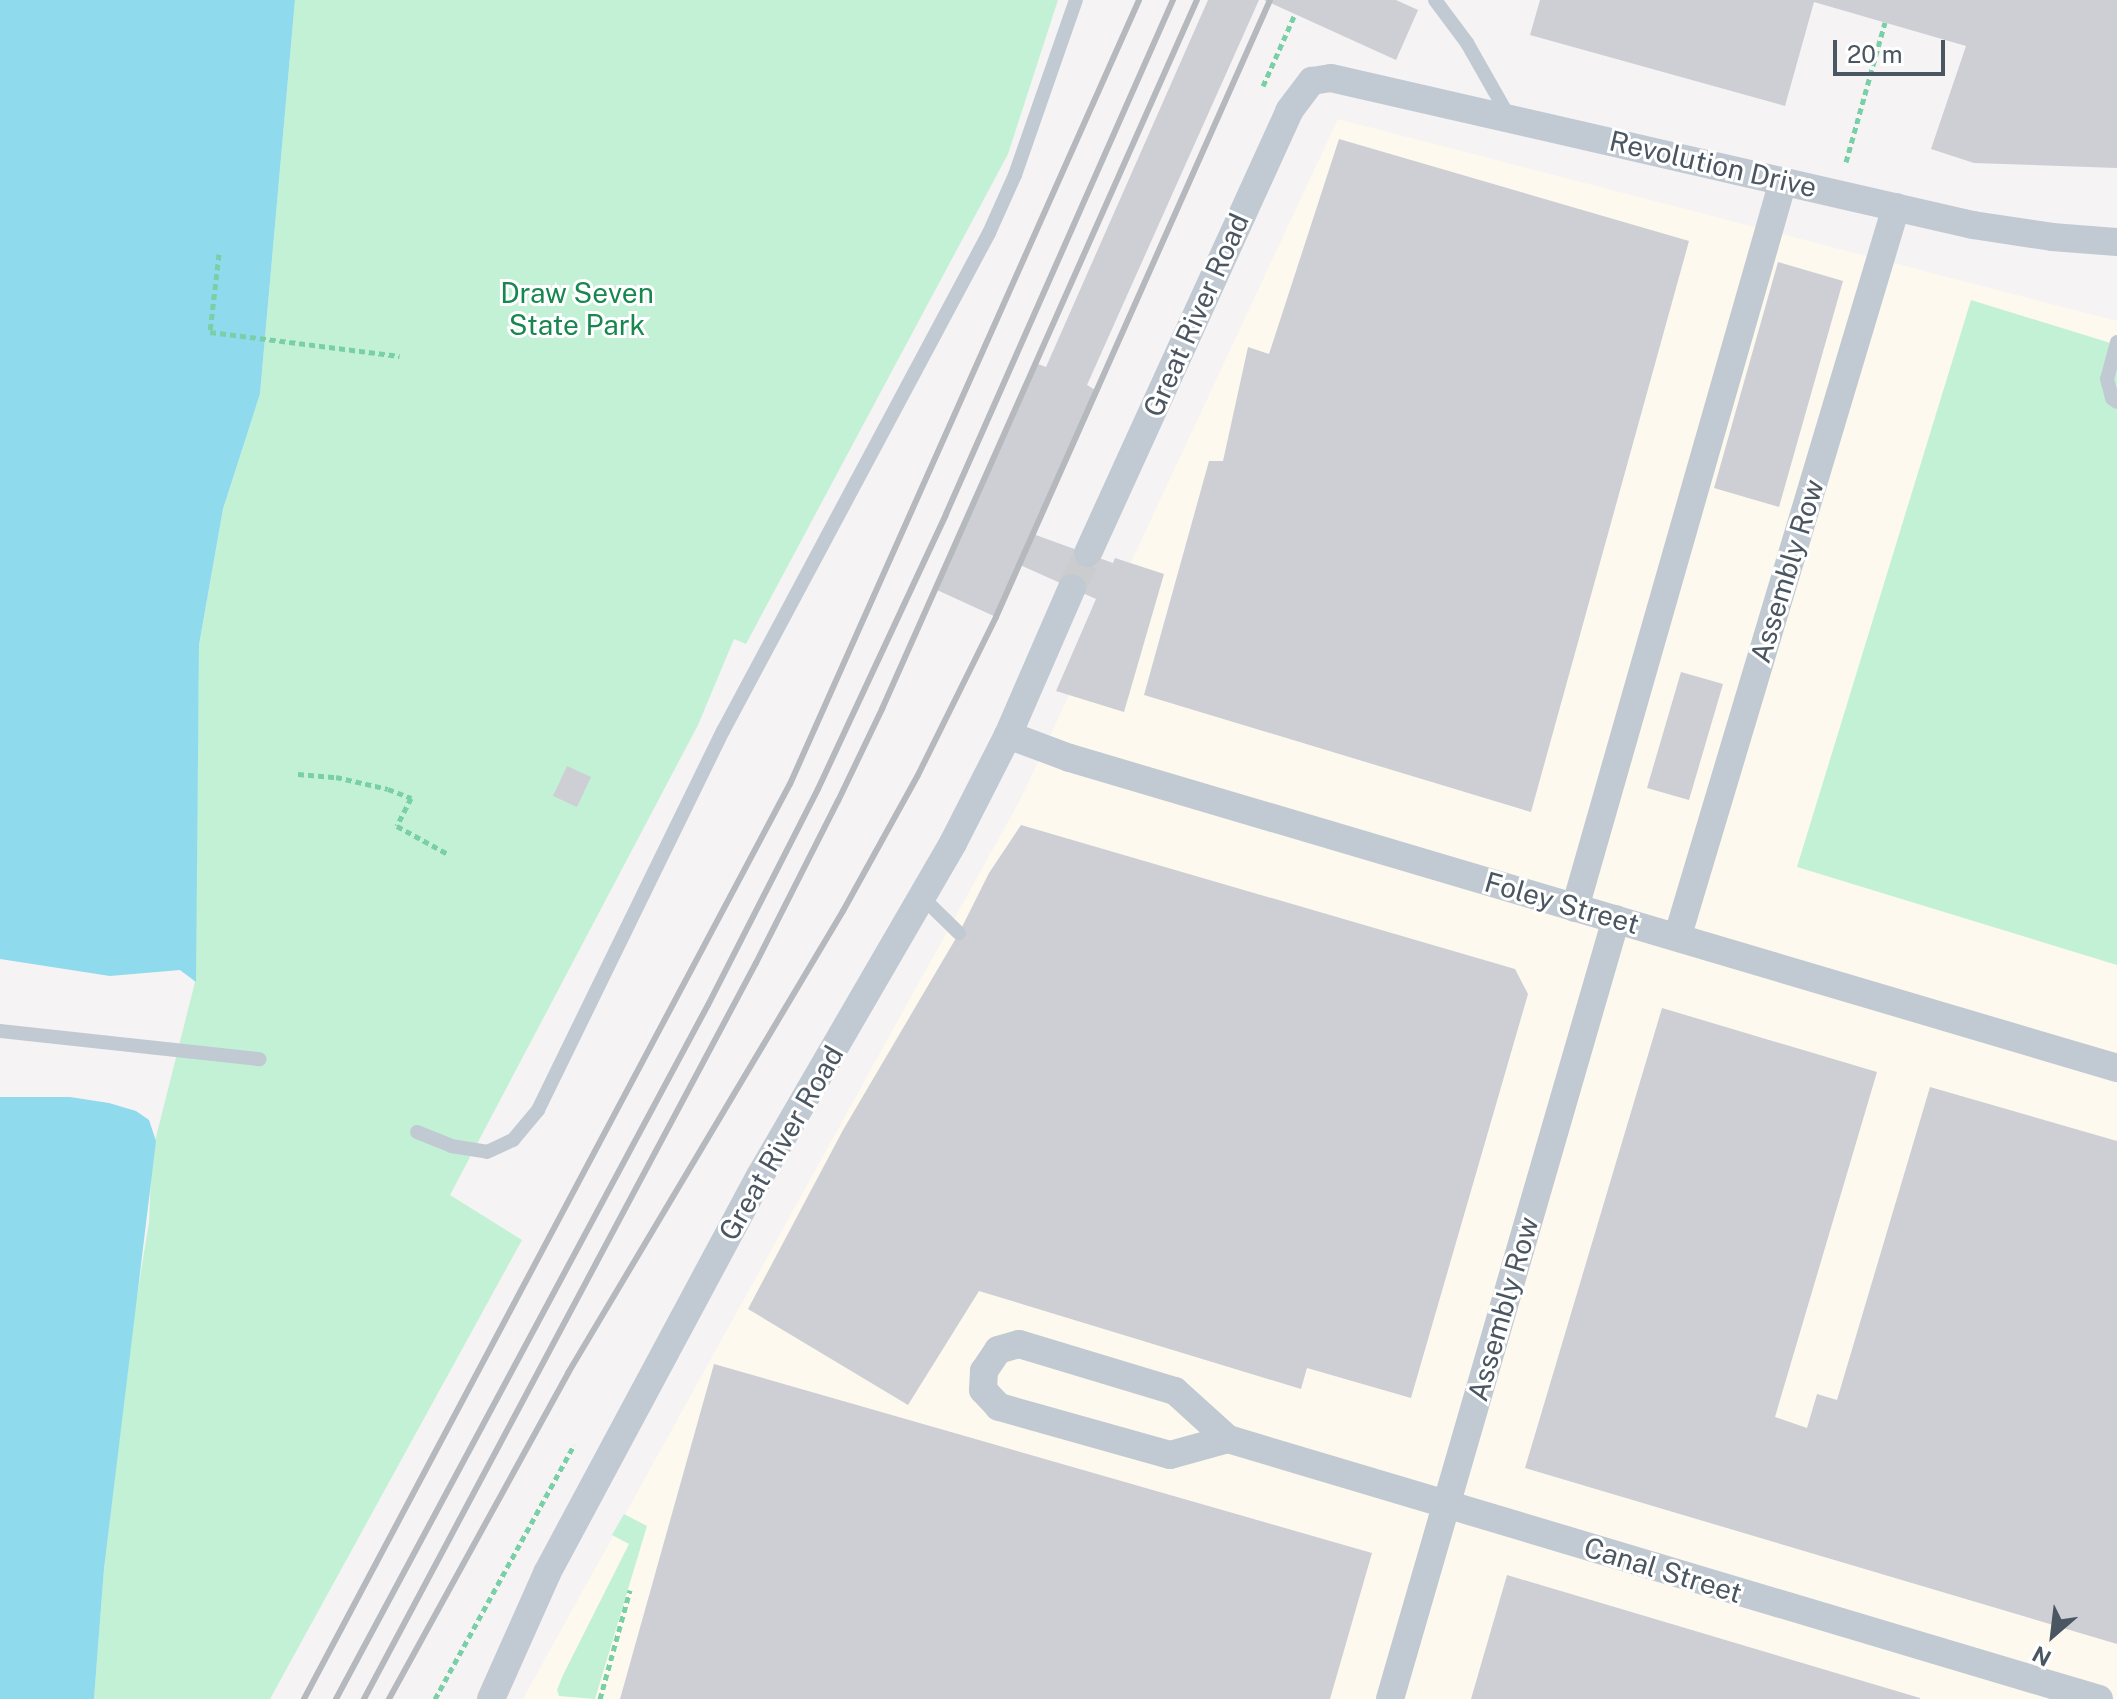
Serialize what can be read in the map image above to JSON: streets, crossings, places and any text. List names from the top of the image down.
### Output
{
  "streets": {
    "street": [
      "Revolution Drive",
      "Great River Road",
      "Assembly Row",
      "Foley Street",
      "Canal Street"
    ]
  },
  "crossings": [
    ["Revolution Drive", "Great River Road"],
    ["Revolution Drive", "Assembly Row"],
    ["Great River Road", "Foley Street"],
    ["Assembly Row", "Foley Street"],
    ["Assembly Row", "Canal Street"]
  ],
  "parks": ["Draw Seven State Park"],
  "scale_bar": "20 m",
  "north": "bottom left"
}
